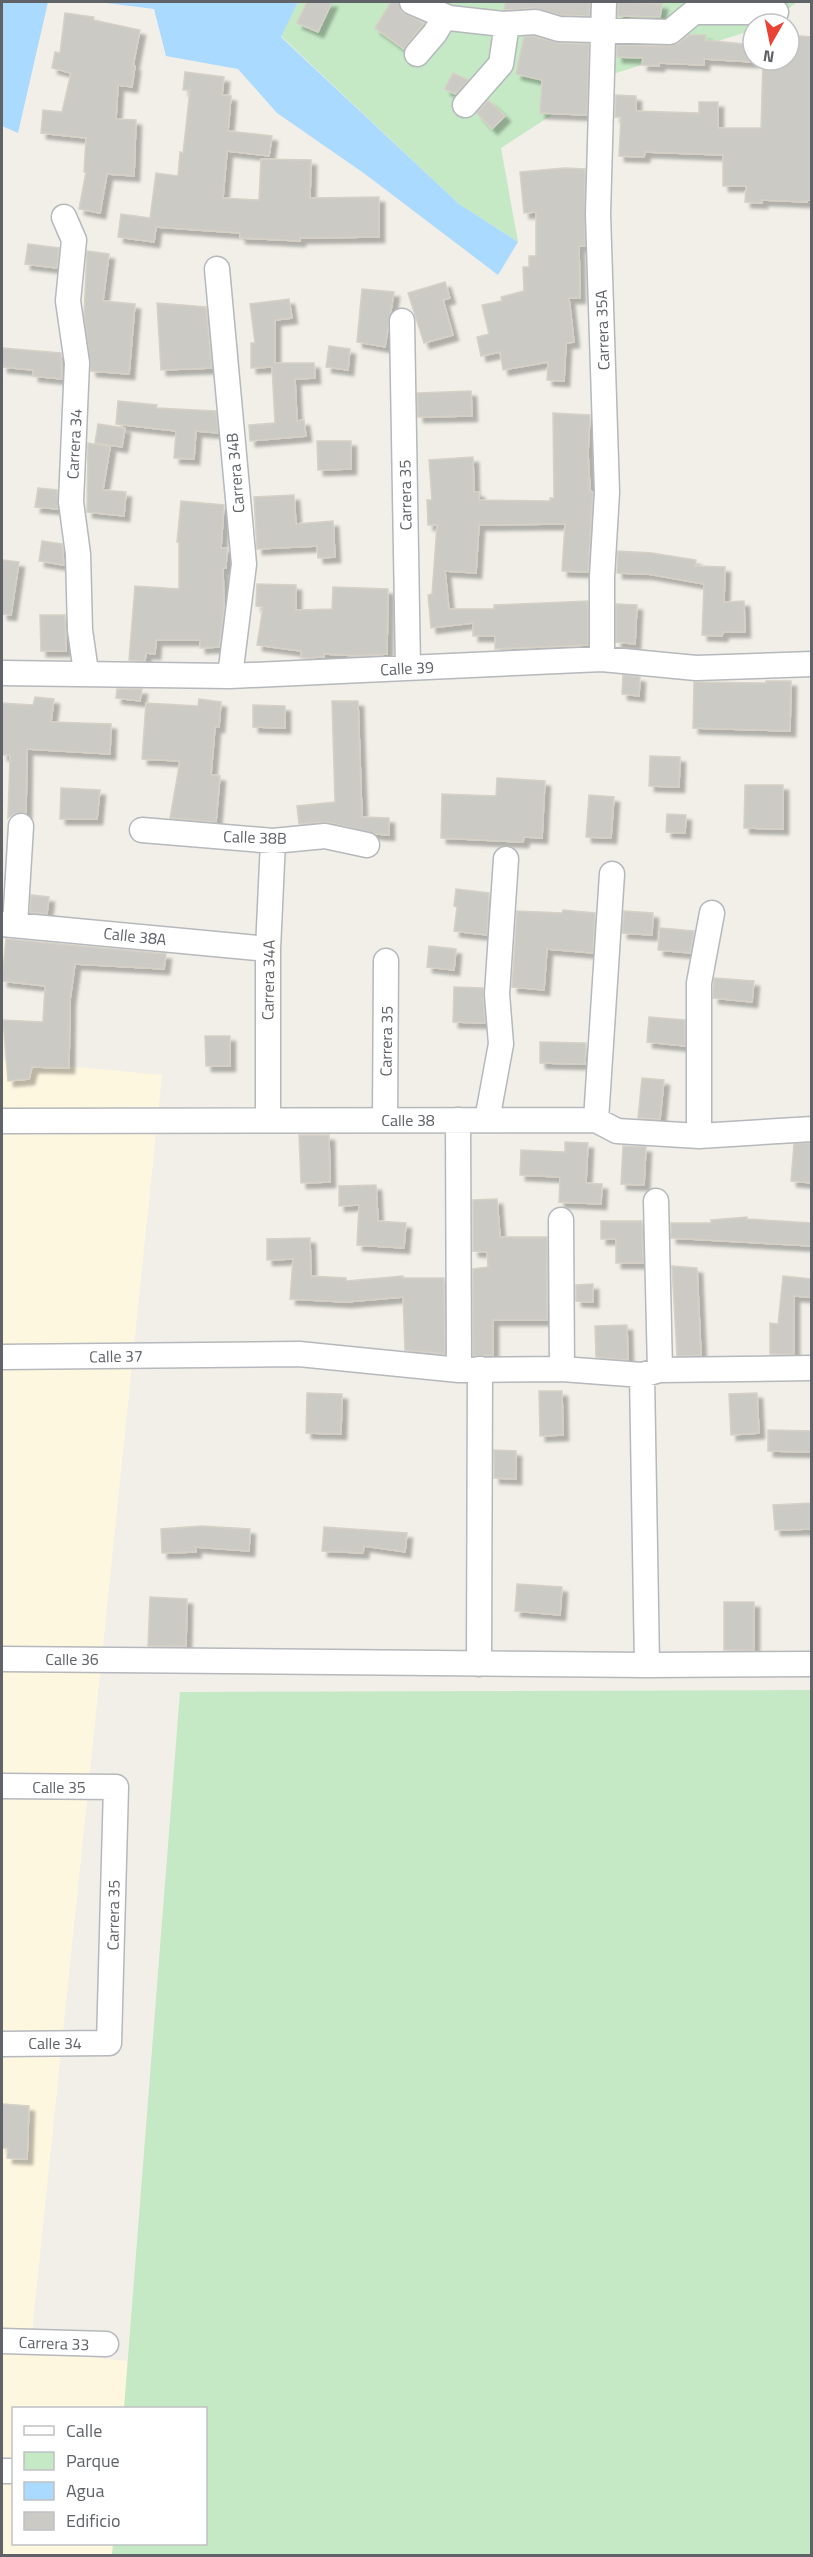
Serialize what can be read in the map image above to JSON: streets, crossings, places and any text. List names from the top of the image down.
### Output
{
  "streets": {
    "street": [
      "Carrera 35A",
      "Carrera 34",
      "Carrera 34B",
      "Carrera 35",
      "Calle 39",
      "Calle 38B",
      "Calle 38A",
      "Carrera 34A",
      "Calle 38",
      "Calle 37",
      "Calle 36",
      "Calle 35",
      "Calle 34",
      "Carrera 33"
    ]
  },
  "crossings": [
    ["Carrera 35A", "Calle 39"],
    ["Carrera 34", "Calle 39"],
    ["Carrera 34B", "Calle 39"],
    ["Carrera 35", "Calle 39"],
    ["Carrera 35", "Calle 38"],
    ["Carrera 35", "Calle 35"],
    ["Carrera 35", "Calle 34"],
    ["Calle 38B", "Carrera 34A"],
    ["Calle 38A", "Carrera 34A"],
    ["Carrera 34A", "Calle 38"]
  ],
  "legend": [
    "Calle",
    "Parque",
    "Agua",
    "Edificio"
  ],
  "north": "bottom"
}
